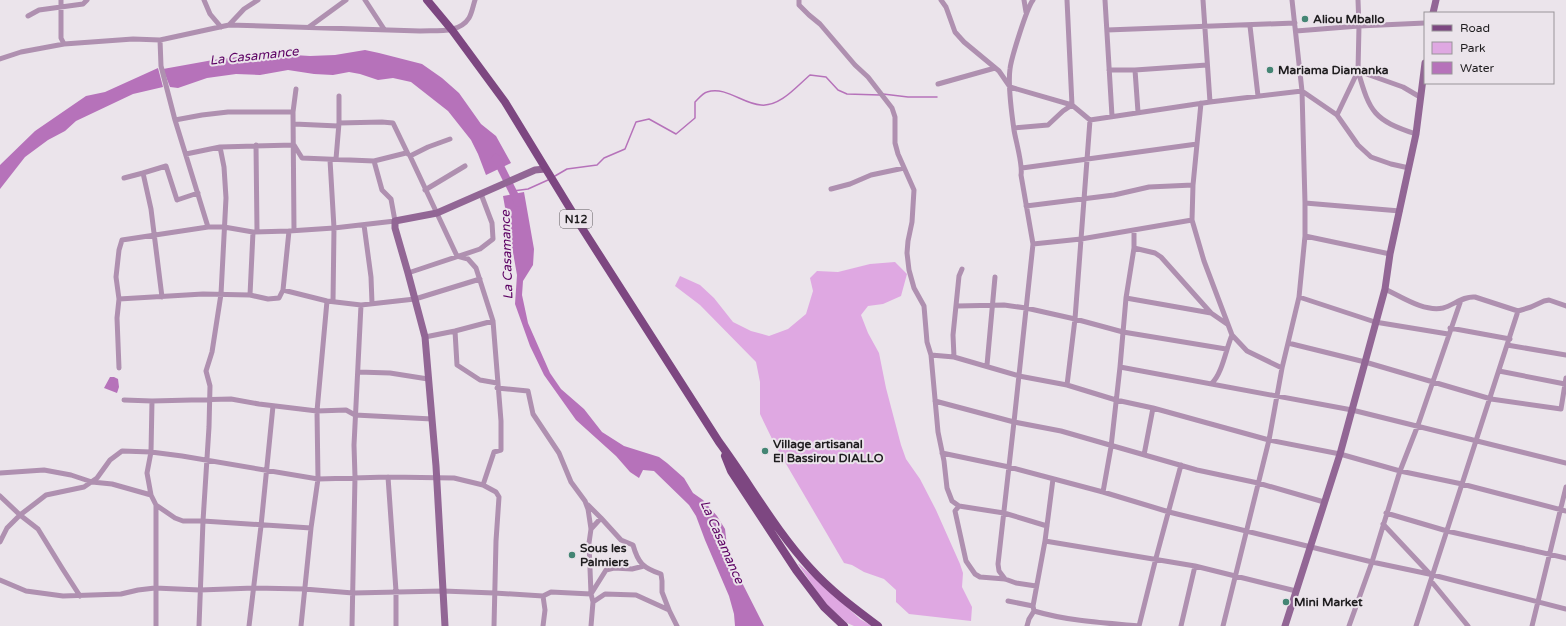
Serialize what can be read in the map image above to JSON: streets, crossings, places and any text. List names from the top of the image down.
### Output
{
  "streets": {
    "main road": ["N12"]
  },
  "water": ["La Casamance"],
  "places": [
    "Aliou Mballo",
    "Mariama Diamanka",
    "Village artisanal El Bassirou DIALLO",
    "Sous les Palmiers",
    "Mini Market"
  ],
  "legend": ["Road", "Park", "Water"]
}
